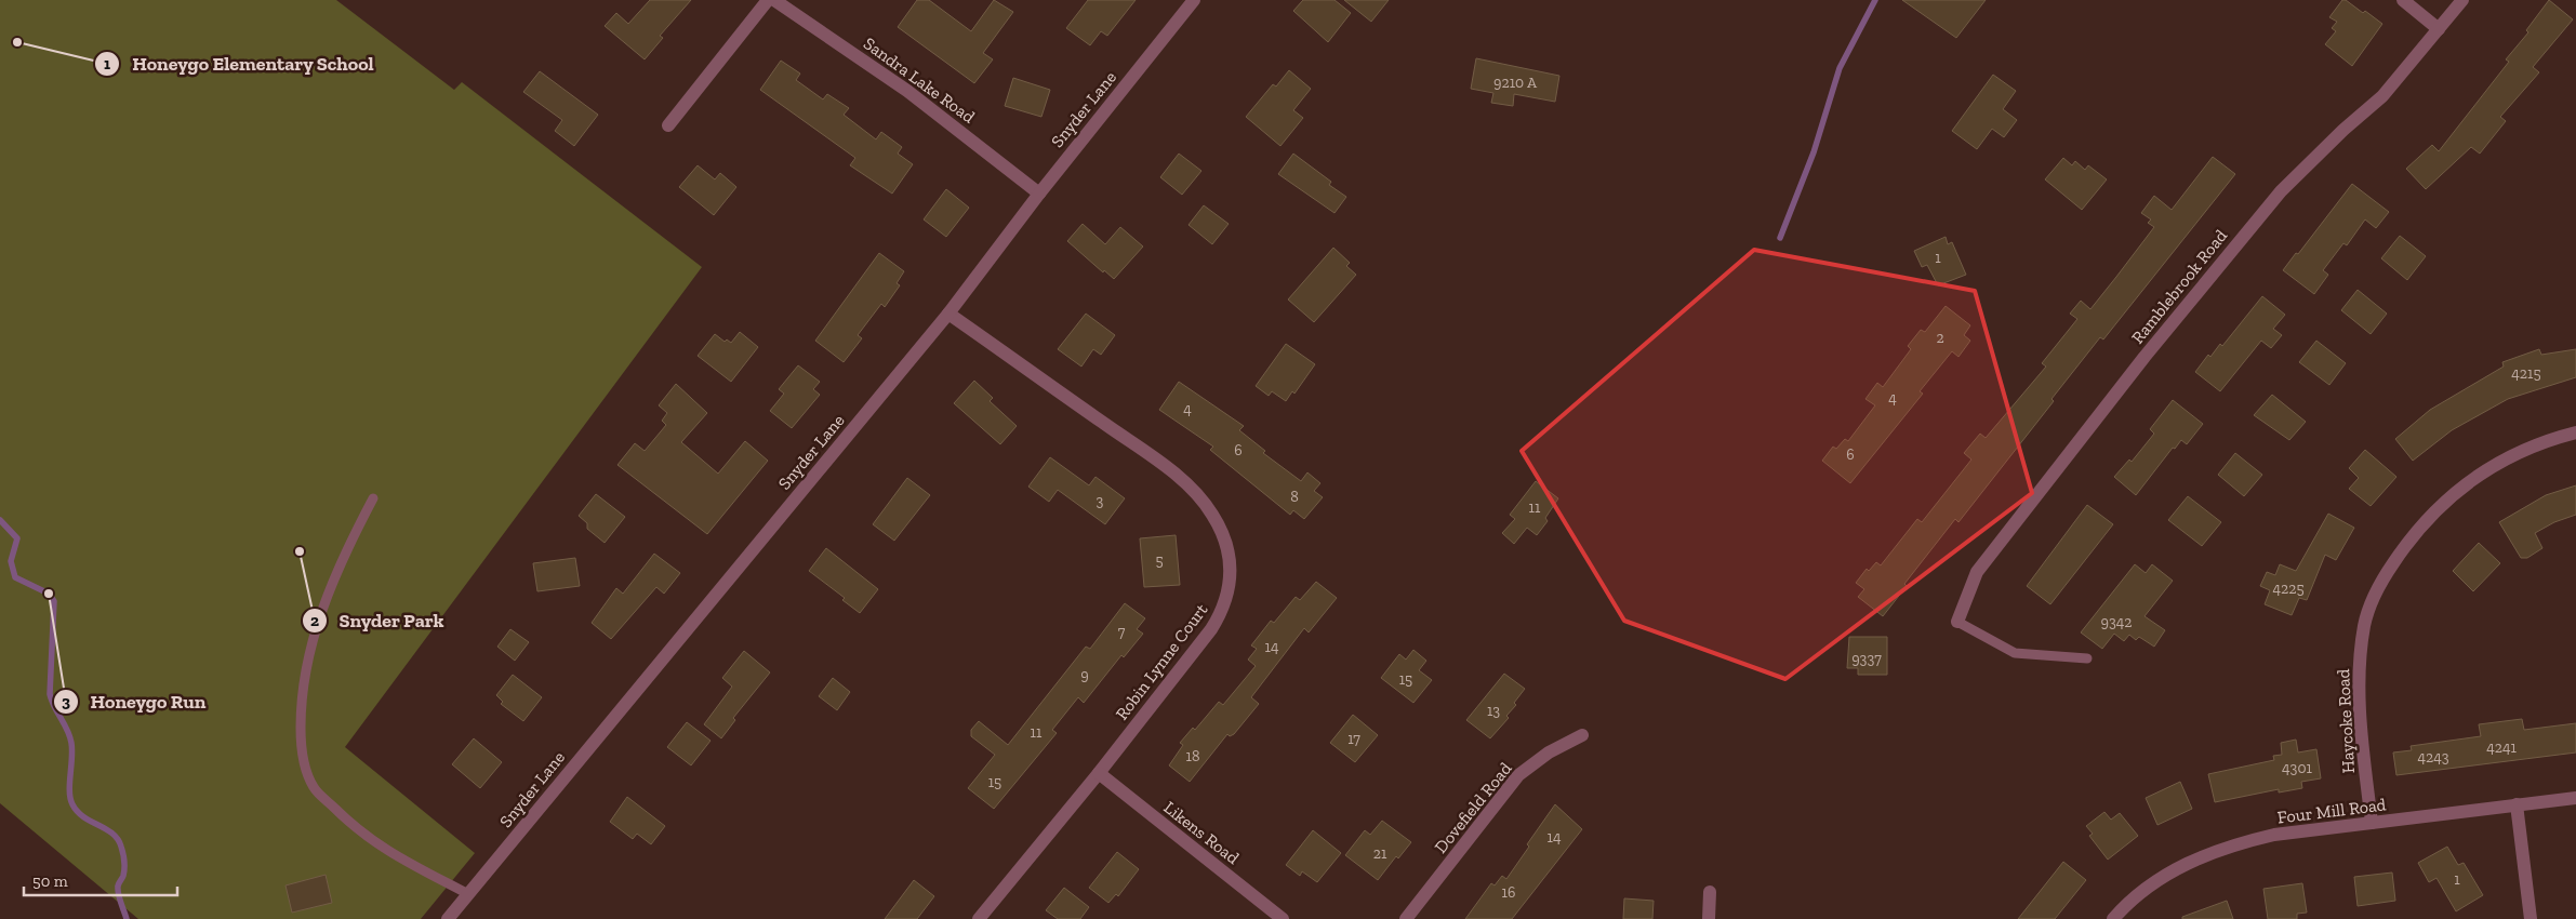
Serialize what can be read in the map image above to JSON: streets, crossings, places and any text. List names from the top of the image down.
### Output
{
  "streets": {
    "street": [
      "Sandra Lake Road",
      "Snyder Lane",
      "Ramblebrook Road",
      "Robin Lynne Court",
      "Haycoke Road",
      "Dovefield Road",
      "Four Mill Road",
      "Likens Road"
    ]
  },
  "crossings": [
    ["Sandra Lake Road", "Snyder Lane"],
    ["Snyder Lane", "Robin Lynne Court"],
    ["Robin Lynne Court", "Likens Road"],
    ["Haycoke Road", "Four Mill Road"]
  ],
  "places": ["Honeygo Elementary School", "Snyder Park", "Honeygo Run"],
  "house_numbers": [
    "9210 A",
    "1",
    "2",
    "4215",
    "4",
    "4",
    "6",
    "6",
    "8",
    "3",
    "11",
    "5",
    "4225",
    "9342",
    "7",
    "14",
    "9337",
    "9",
    "15",
    "13",
    "11",
    "17",
    "4241",
    "18",
    "4243",
    "4301",
    "15",
    "14",
    "21",
    "1",
    "16"
  ],
  "scale_bar": "50 m"
}
